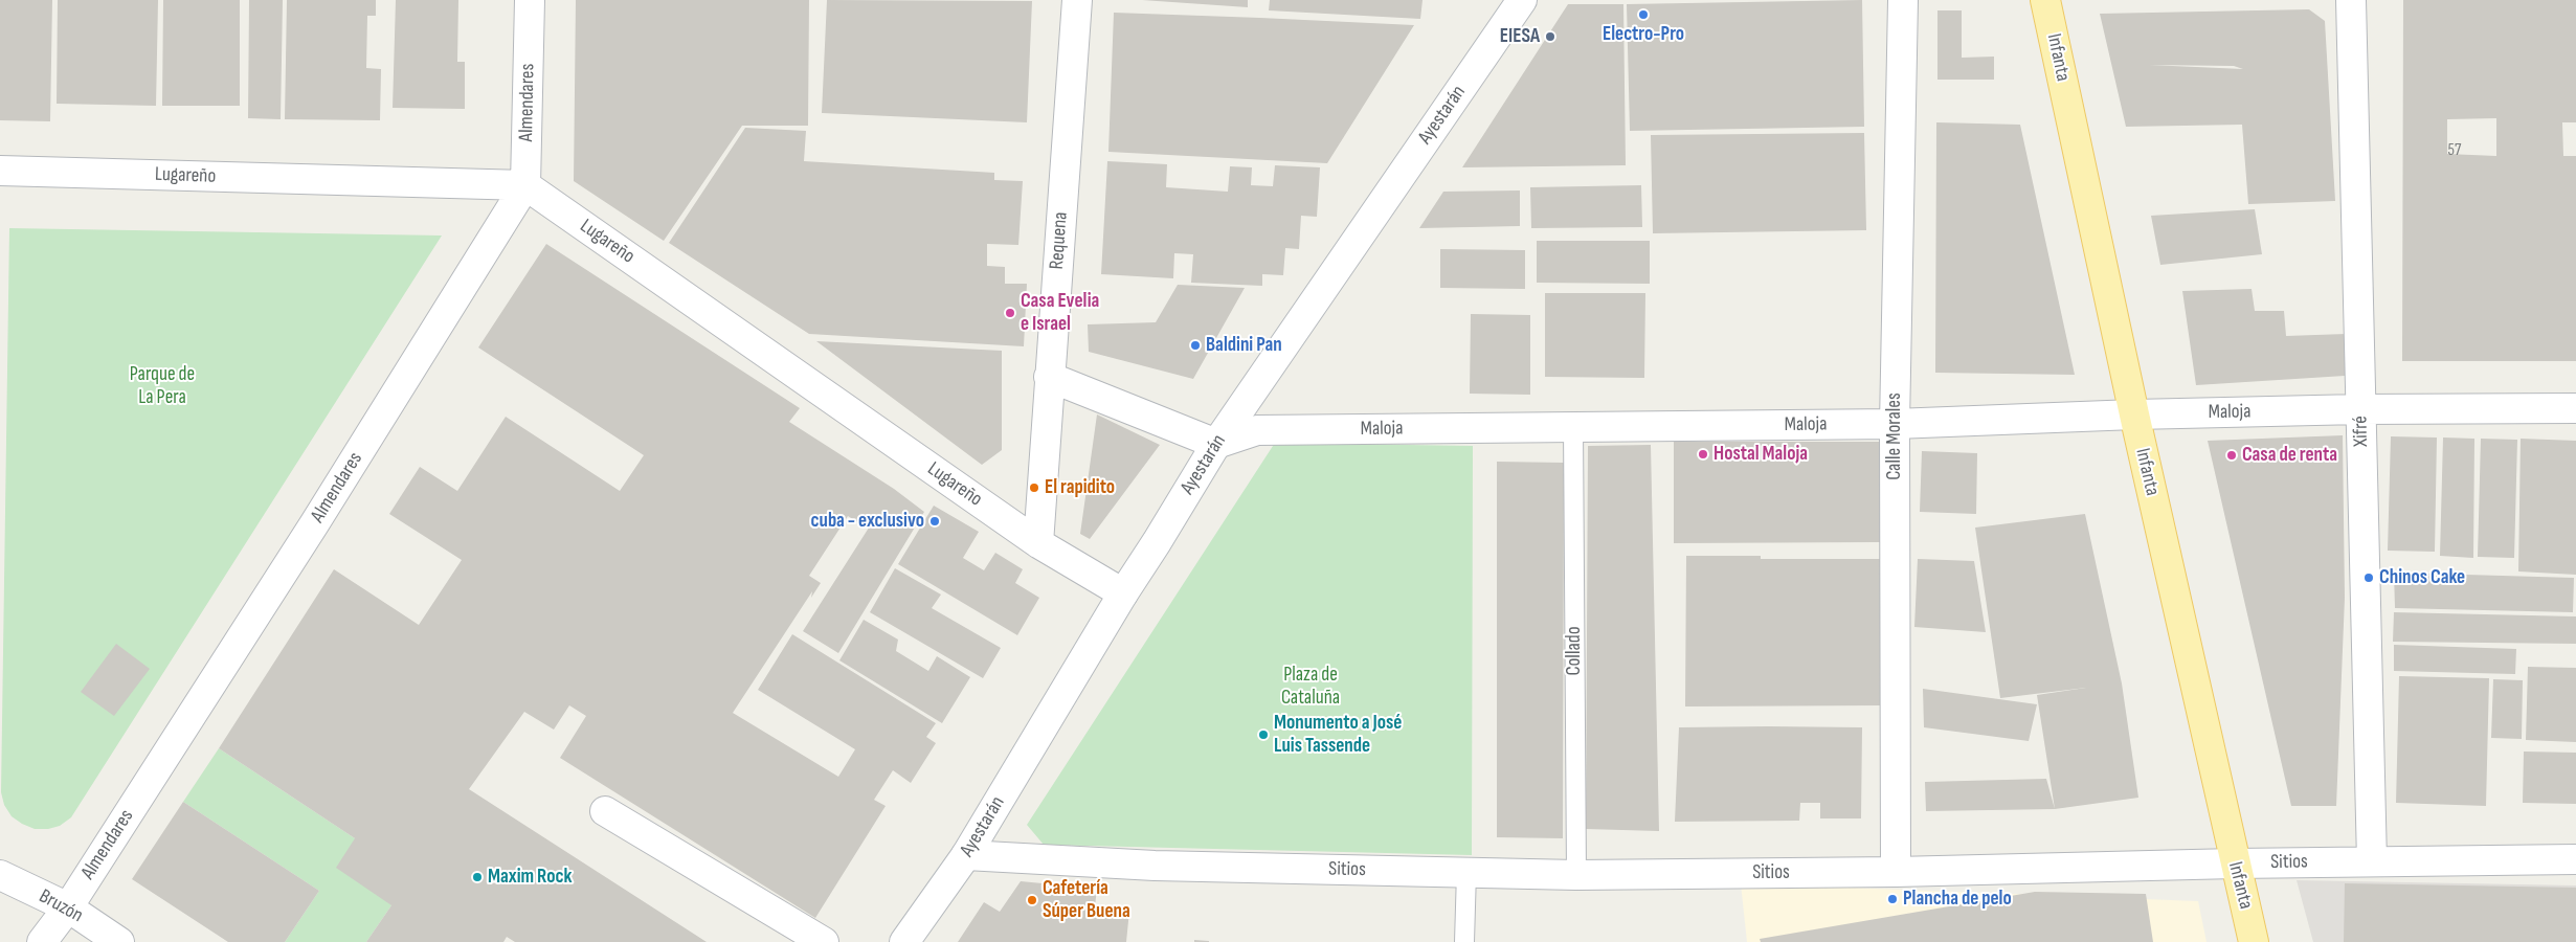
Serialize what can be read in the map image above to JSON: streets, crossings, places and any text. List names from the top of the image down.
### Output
{
  "streets": {
    "main road": ["Infanta"],
    "street": [
      "Almendares",
      "Ayestarán",
      "Lugareño",
      "Requena",
      "Maloja",
      "Xifré",
      "Calle Morales",
      "Sitios",
      "Bruzón"
    ],
    "lane": ["Collado"]
  },
  "crossings": [
    ["Infanta", "Maloja"],
    ["Infanta", "Sitios"],
    ["Almendares", "Lugareño"],
    ["Almendares", "Bruzón"],
    ["Ayestarán", "Lugareño"],
    ["Ayestarán", "Maloja"],
    ["Ayestarán", "Sitios"],
    ["Lugareño", "Requena"],
    ["Maloja", "Xifré"],
    ["Maloja", "Calle Morales"],
    ["Maloja", "Collado"],
    ["Xifré", "Sitios"],
    ["Calle Morales", "Sitios"],
    ["Collado", "Sitios"]
  ],
  "parks": ["Parque de La Pera", "Plaza de Cataluña"],
  "places": [
    "Electro-Pro",
    "EIESA",
    "Casa Evelia e Israel",
    "Baldini Pan",
    "Hostal Maloja",
    "Casa de renta",
    "El rapidito",
    "cuba - exclusivo",
    "Chinos Cake",
    "Monumento a José Luis Tassende",
    "Maxim Rock",
    "Plancha de pelo",
    "Cafetería Súper Buena"
  ],
  "house_numbers": ["57"]
}
